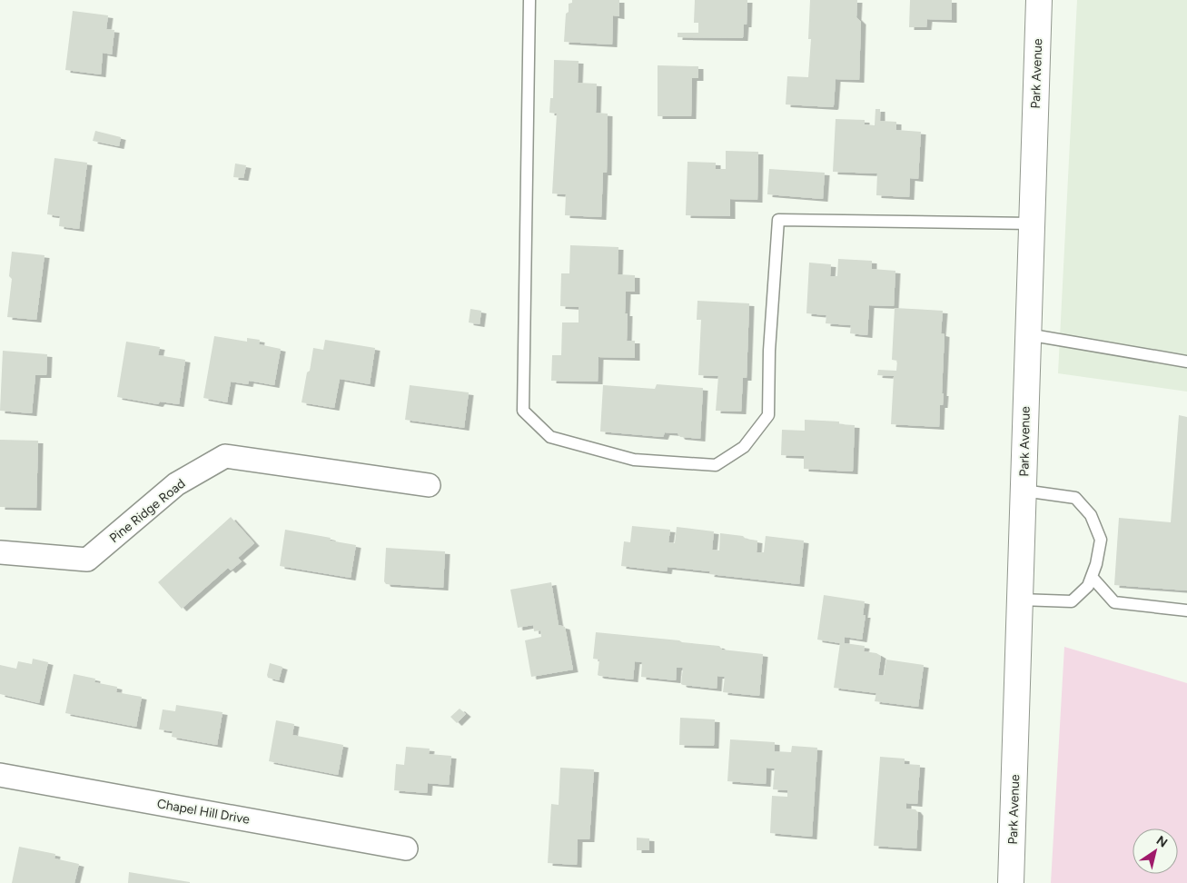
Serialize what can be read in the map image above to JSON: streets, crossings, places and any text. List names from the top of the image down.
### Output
{
  "streets": {
    "main road": ["Park Avenue"],
    "street": ["Pine Ridge Road", "Chapel Hill Drive"]
  },
  "north": "top right"
}
